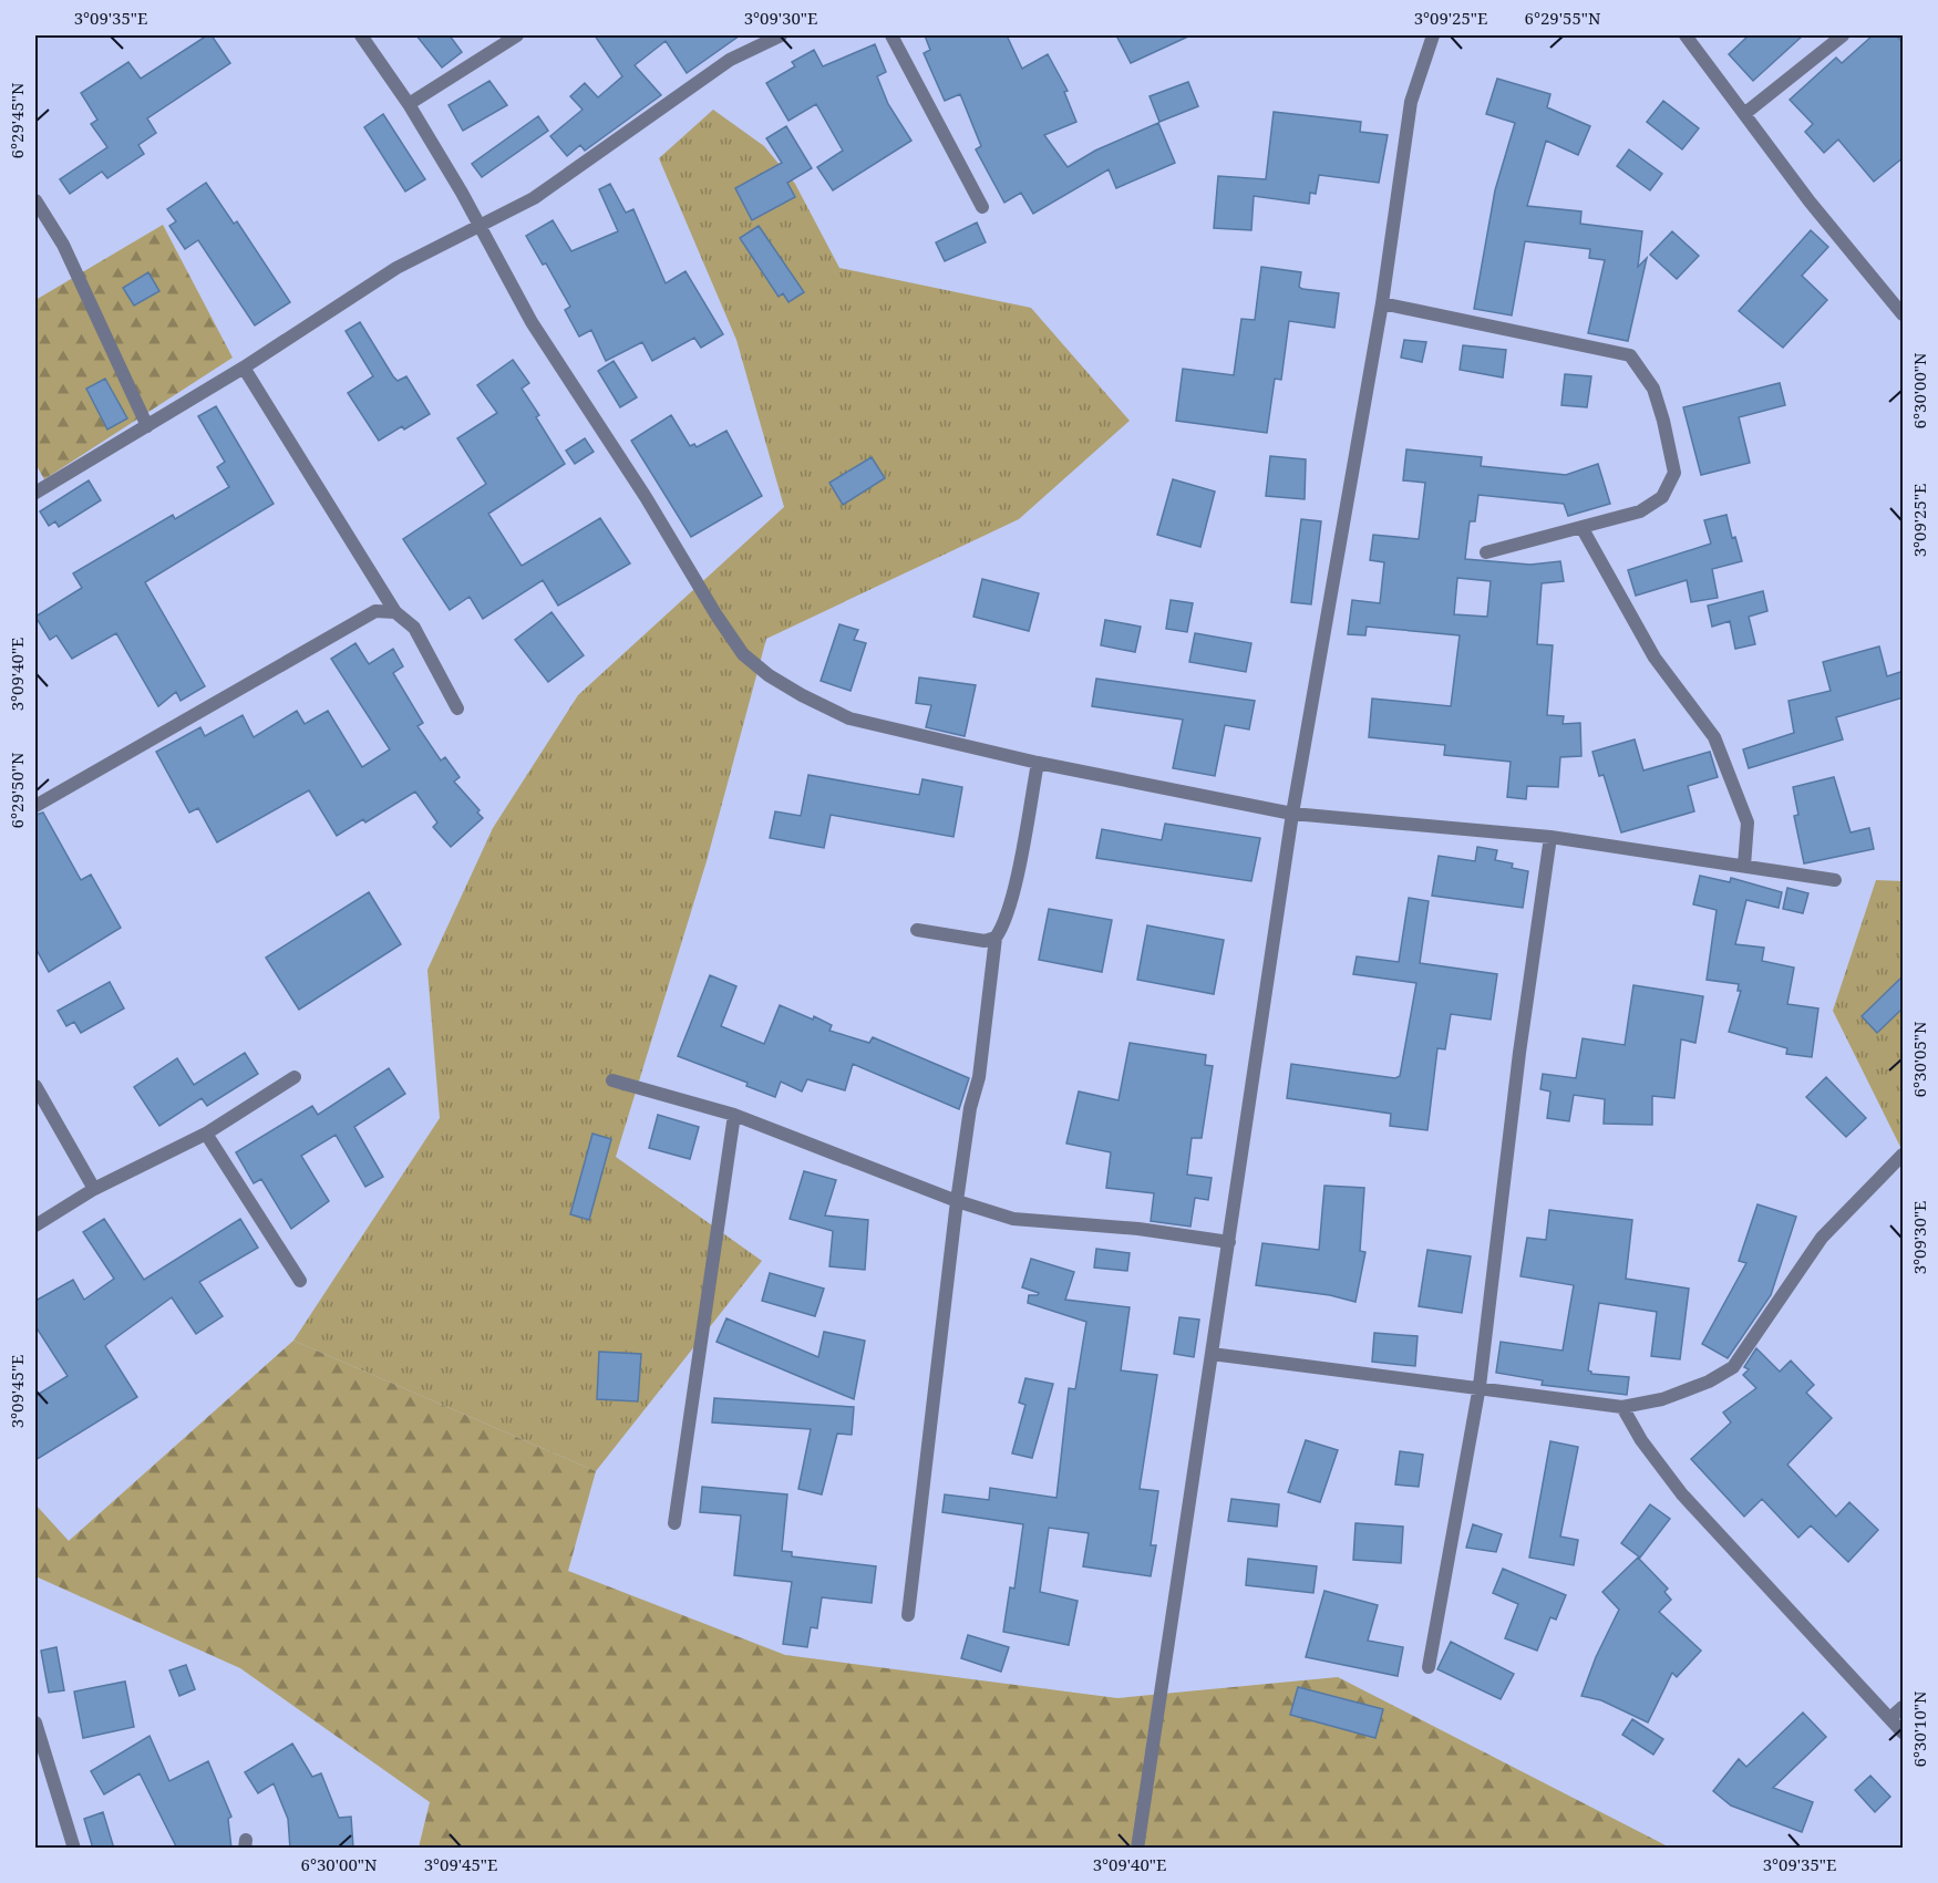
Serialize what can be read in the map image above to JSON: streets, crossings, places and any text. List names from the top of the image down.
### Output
{
  "coordinates": [
    "3°09'35\"E",
    "3°09'30\"E",
    "3°09'25\"E",
    "6°29'55\"N",
    "6°29'45\"N",
    "6°30'00\"N",
    "3°09'40\"E",
    "6°29'50\"N",
    "6°30'05\"N",
    "3°09'45\"E",
    "6°30'10\"N"
  ]
}
